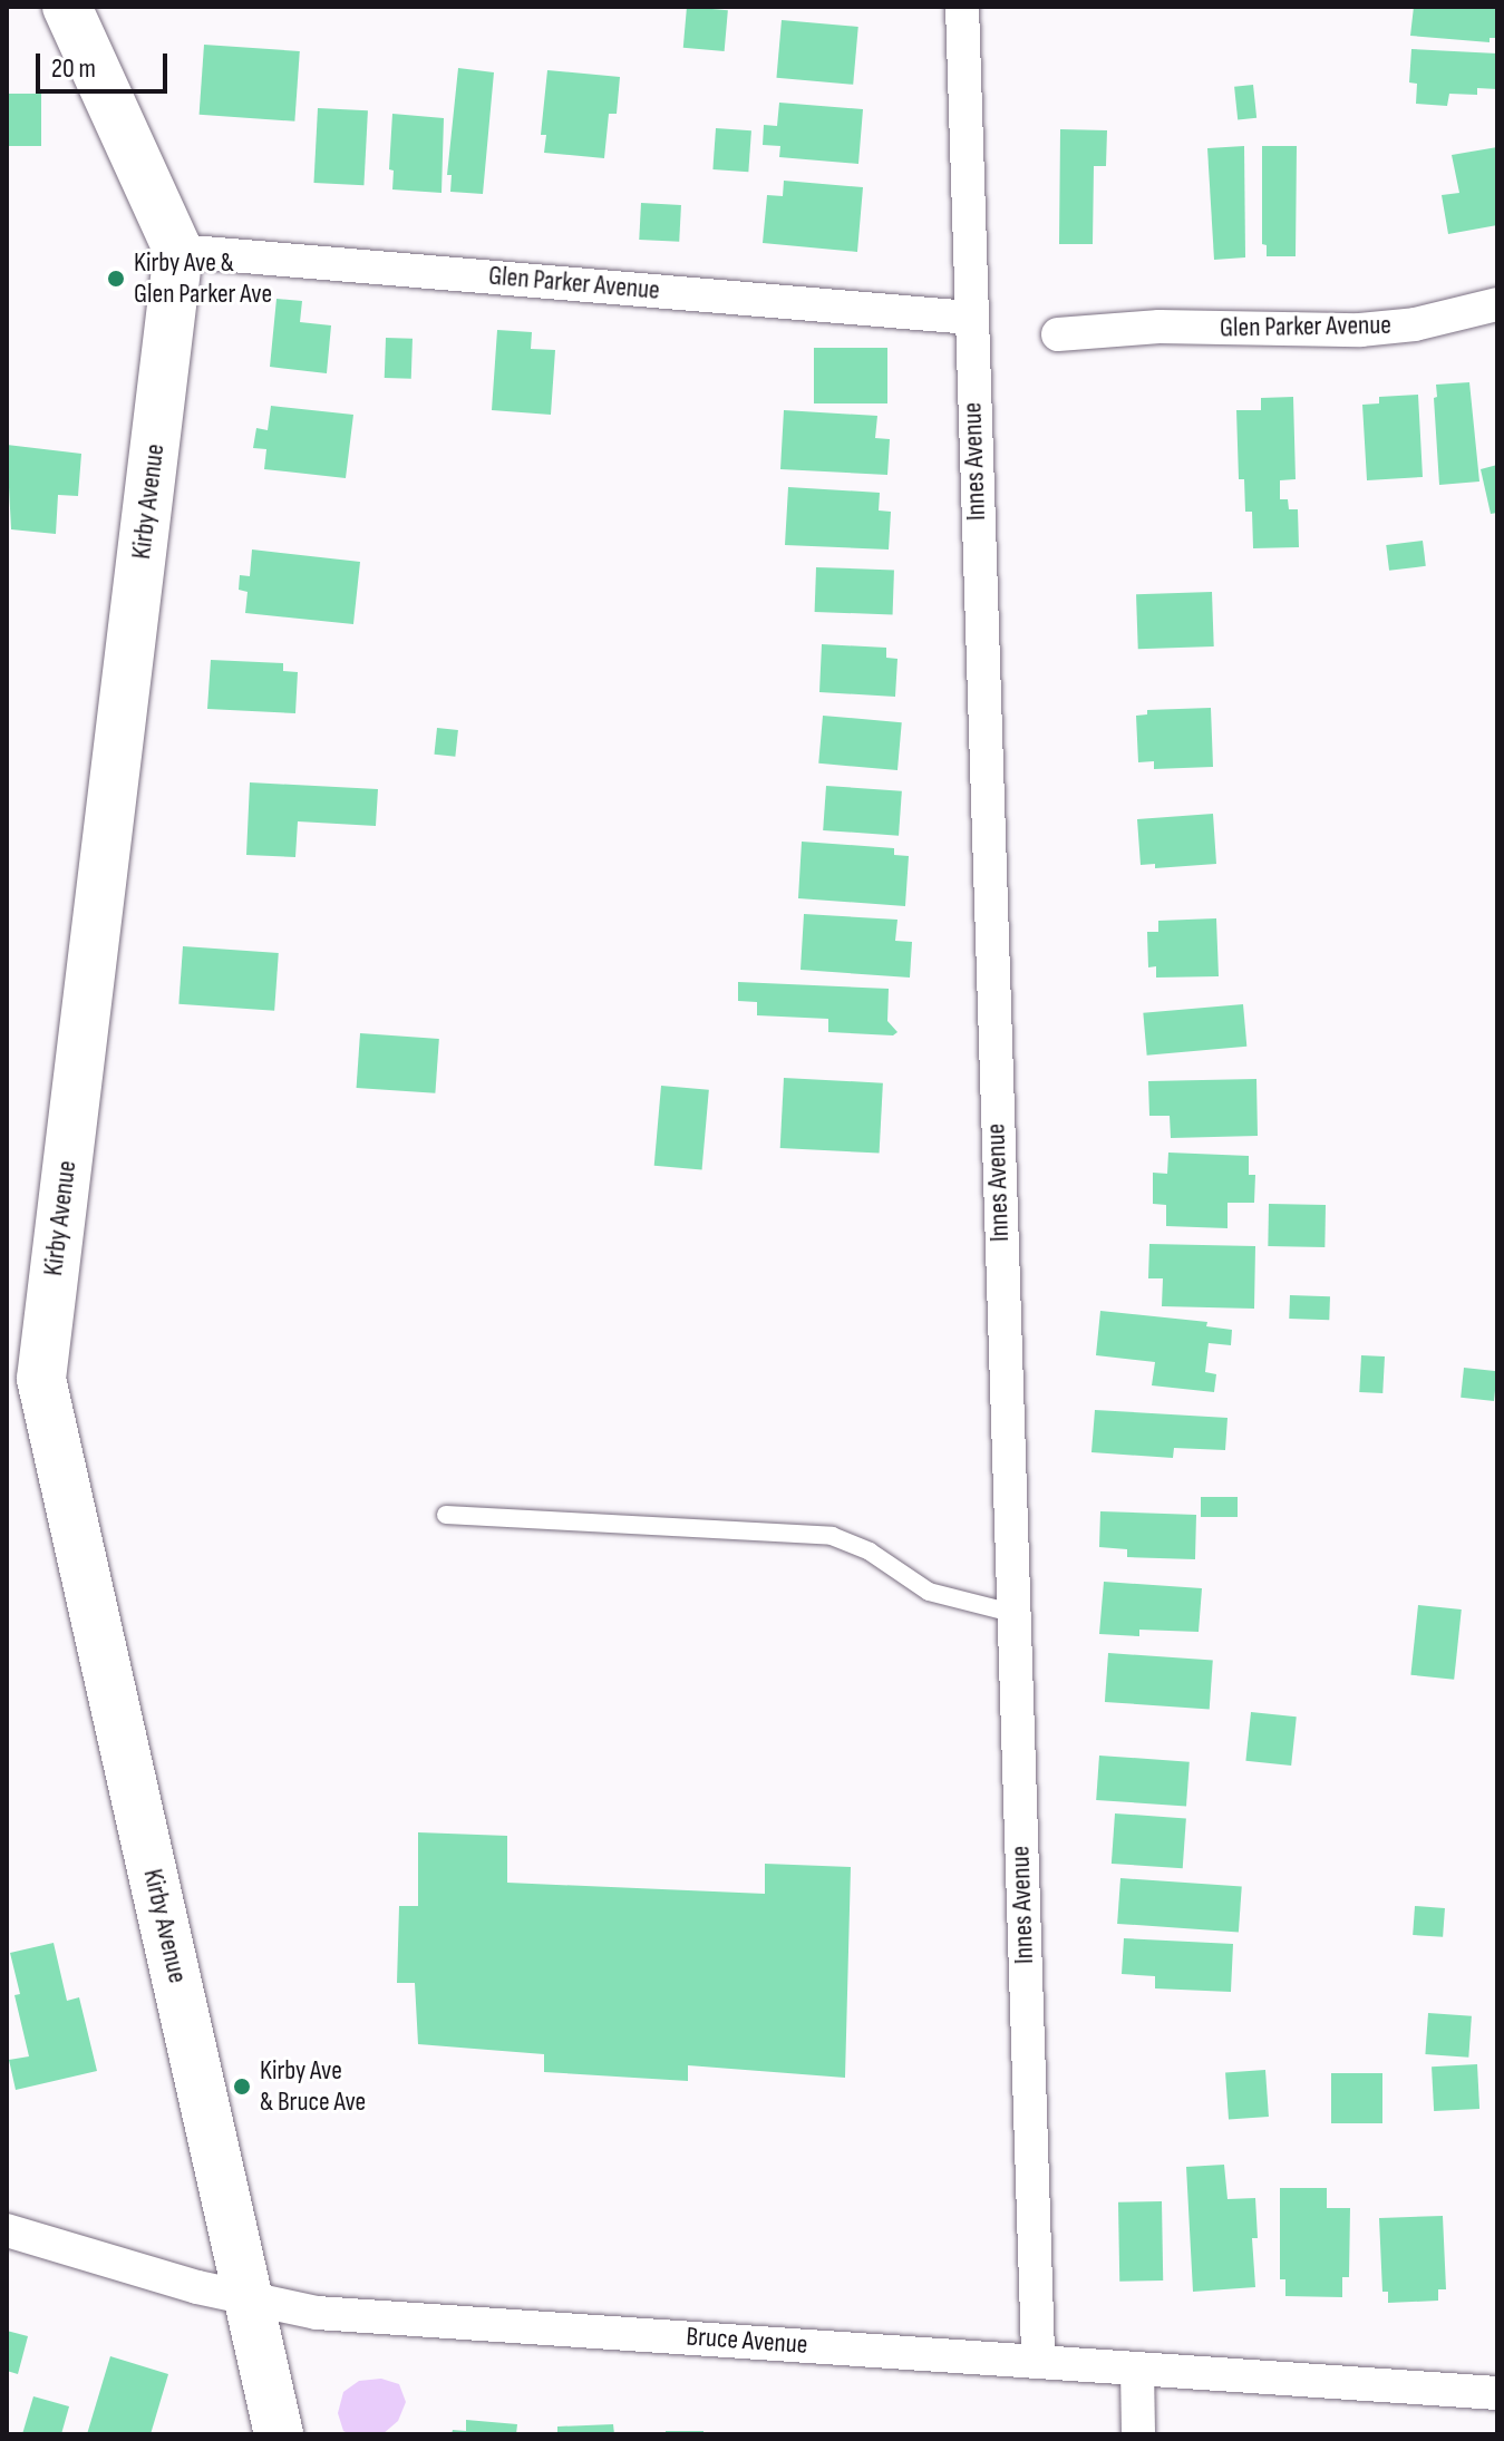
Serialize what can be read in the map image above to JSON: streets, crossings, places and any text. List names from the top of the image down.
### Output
{
  "streets": {
    "street": [
      "Glen Parker Avenue",
      "Innes Avenue",
      "Kirby Avenue",
      "Bruce Avenue"
    ]
  },
  "crossings": [
    ["Glen Parker Avenue", "Innes Avenue"],
    ["Glen Parker Avenue", "Kirby Avenue"],
    ["Innes Avenue", "Bruce Avenue"],
    ["Kirby Avenue", "Bruce Avenue"]
  ],
  "places": ["Kirby Ave & Glen Parker Ave", "Kirby Ave & Bruce Ave"],
  "scale_bar": "20 m"
}
